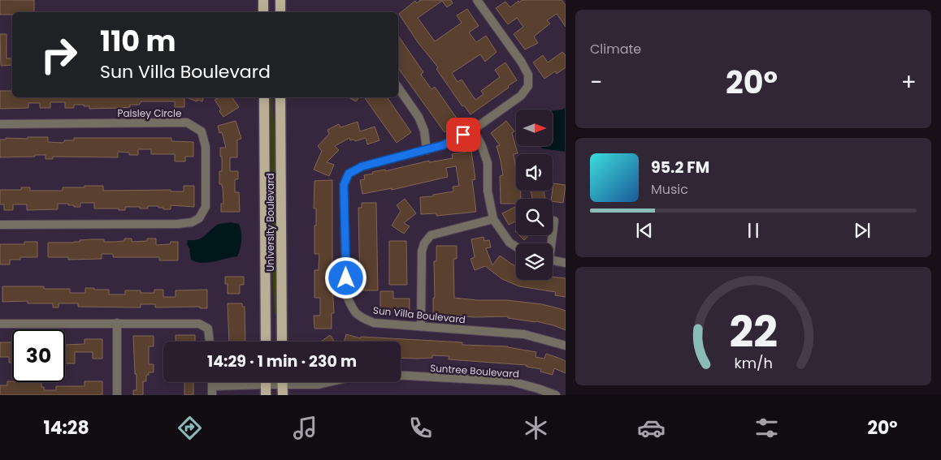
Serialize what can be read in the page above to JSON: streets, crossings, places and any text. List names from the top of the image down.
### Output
{
  "streets": {
    "main road": ["University Boulevard"],
    "street": ["Paisley Circle", "Sun Villa Boulevard", "Suntree Boulevard"]
  },
  "north": "right",
  "page": {
    "tile": "Climate",
    "turn": ["110 m", "Sun Villa Boulevard"],
    "heat": ["−", "20°", "+"],
    "song": ["95.2 FM", "Music"],
    "limit": "30",
    "trip": "14:29 · 1 min · 230 m",
    "tabs": ["14:28", "20°"],
    "gauge": ["22", "km/h"]
  }
}
